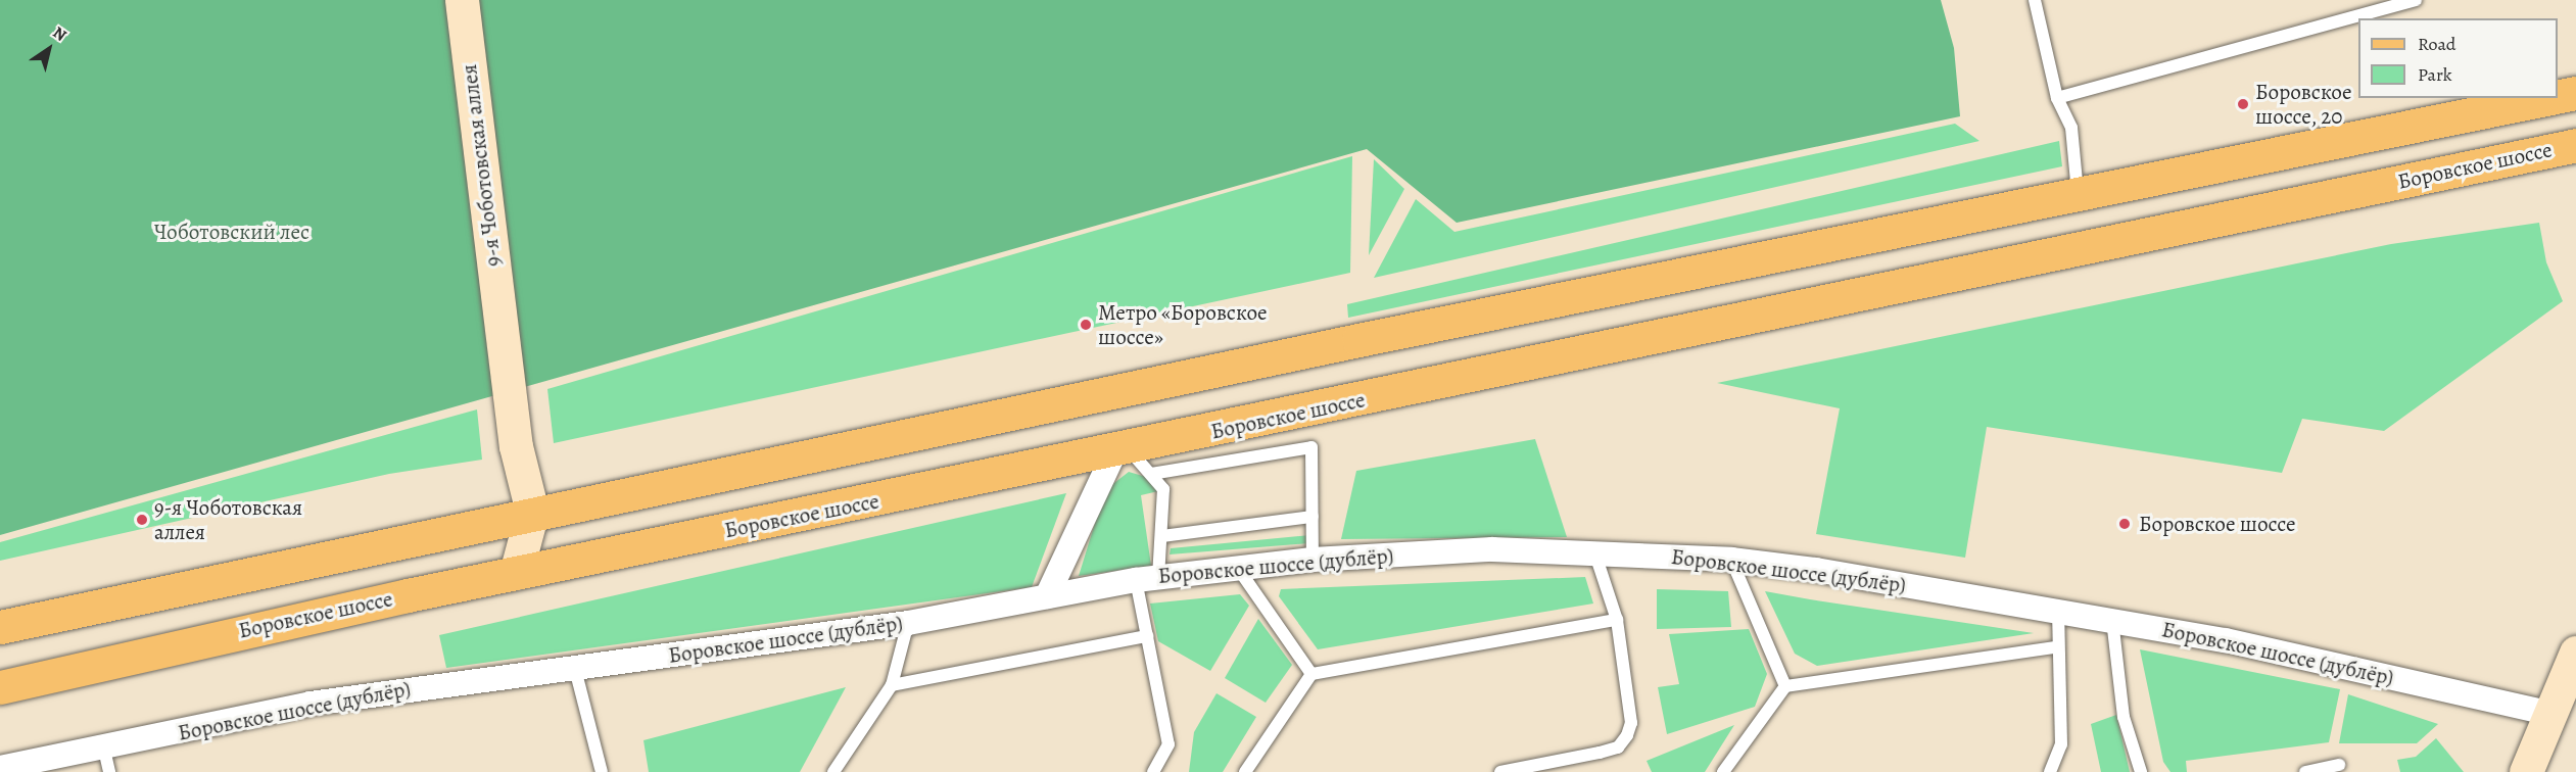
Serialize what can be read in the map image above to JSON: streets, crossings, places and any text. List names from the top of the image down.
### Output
{
  "streets": {
    "main road": ["Боровское шоссе"],
    "street": ["9-я Чоботовская аллея", "Боровское шоссе (дублёр)"]
  },
  "parks": ["Чоботовский лес"],
  "places": [
    "Боровское шоссе, 20",
    "Метро «Боровское шоссе»",
    "9-я Чоботовская аллея",
    "Боровское шоссе"
  ],
  "legend": ["Road", "Park"],
  "north": "top right"
}
